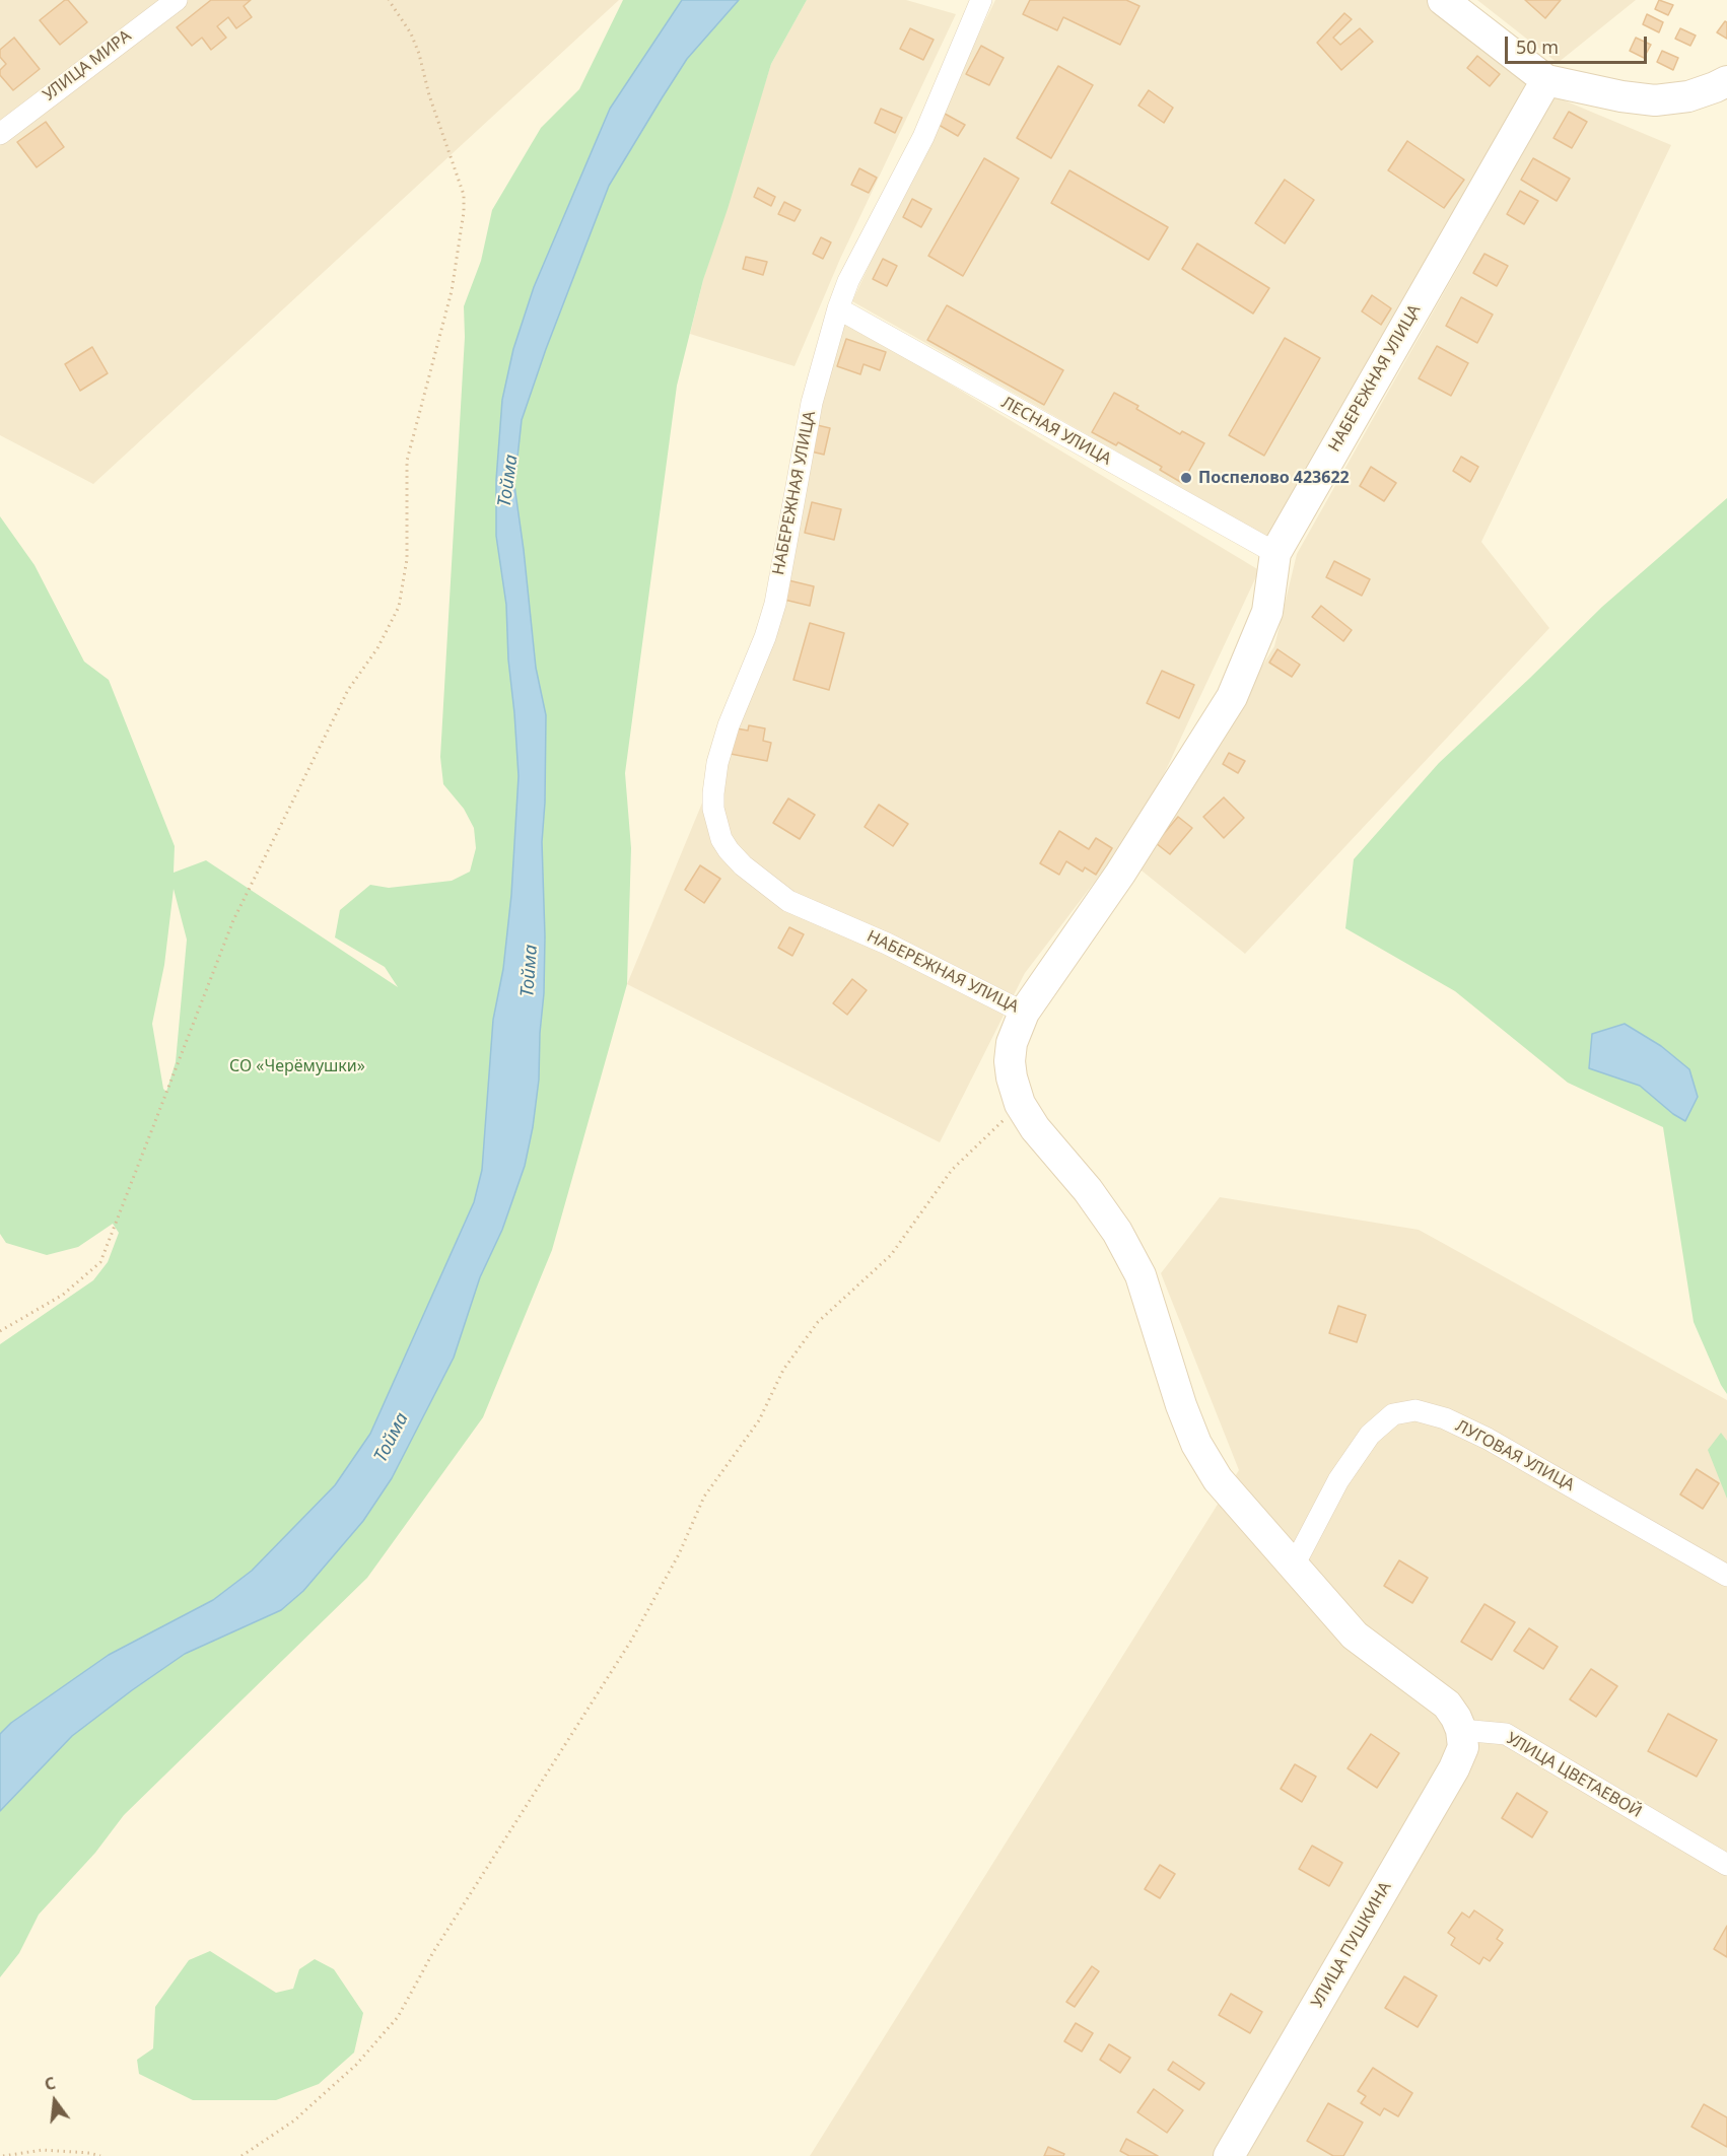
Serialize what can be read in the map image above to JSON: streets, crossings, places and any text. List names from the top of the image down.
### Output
{
  "streets": {
    "street": [
      "УЛИЦА МИРА",
      "НАБЕРЕЖНАЯ УЛИЦА",
      "ЛЕСНАЯ УЛИЦА",
      "ЛУГОВАЯ УЛИЦА",
      "УЛИЦА ЦВЕТАЕВОЙ",
      "УЛИЦА ПУШКИНА"
    ]
  },
  "crossings": [
    ["НАБЕРЕЖНАЯ УЛИЦА", "ЛЕСНАЯ УЛИЦА"],
    ["УЛИЦА ЦВЕТАЕВОЙ", "УЛИЦА ПУШКИНА"]
  ],
  "water": ["Тойма"],
  "parks": ["СО «Черёмушки»"],
  "places": ["Поспелово 423622"],
  "scale_bar": "50 m",
  "north": "top"
}
